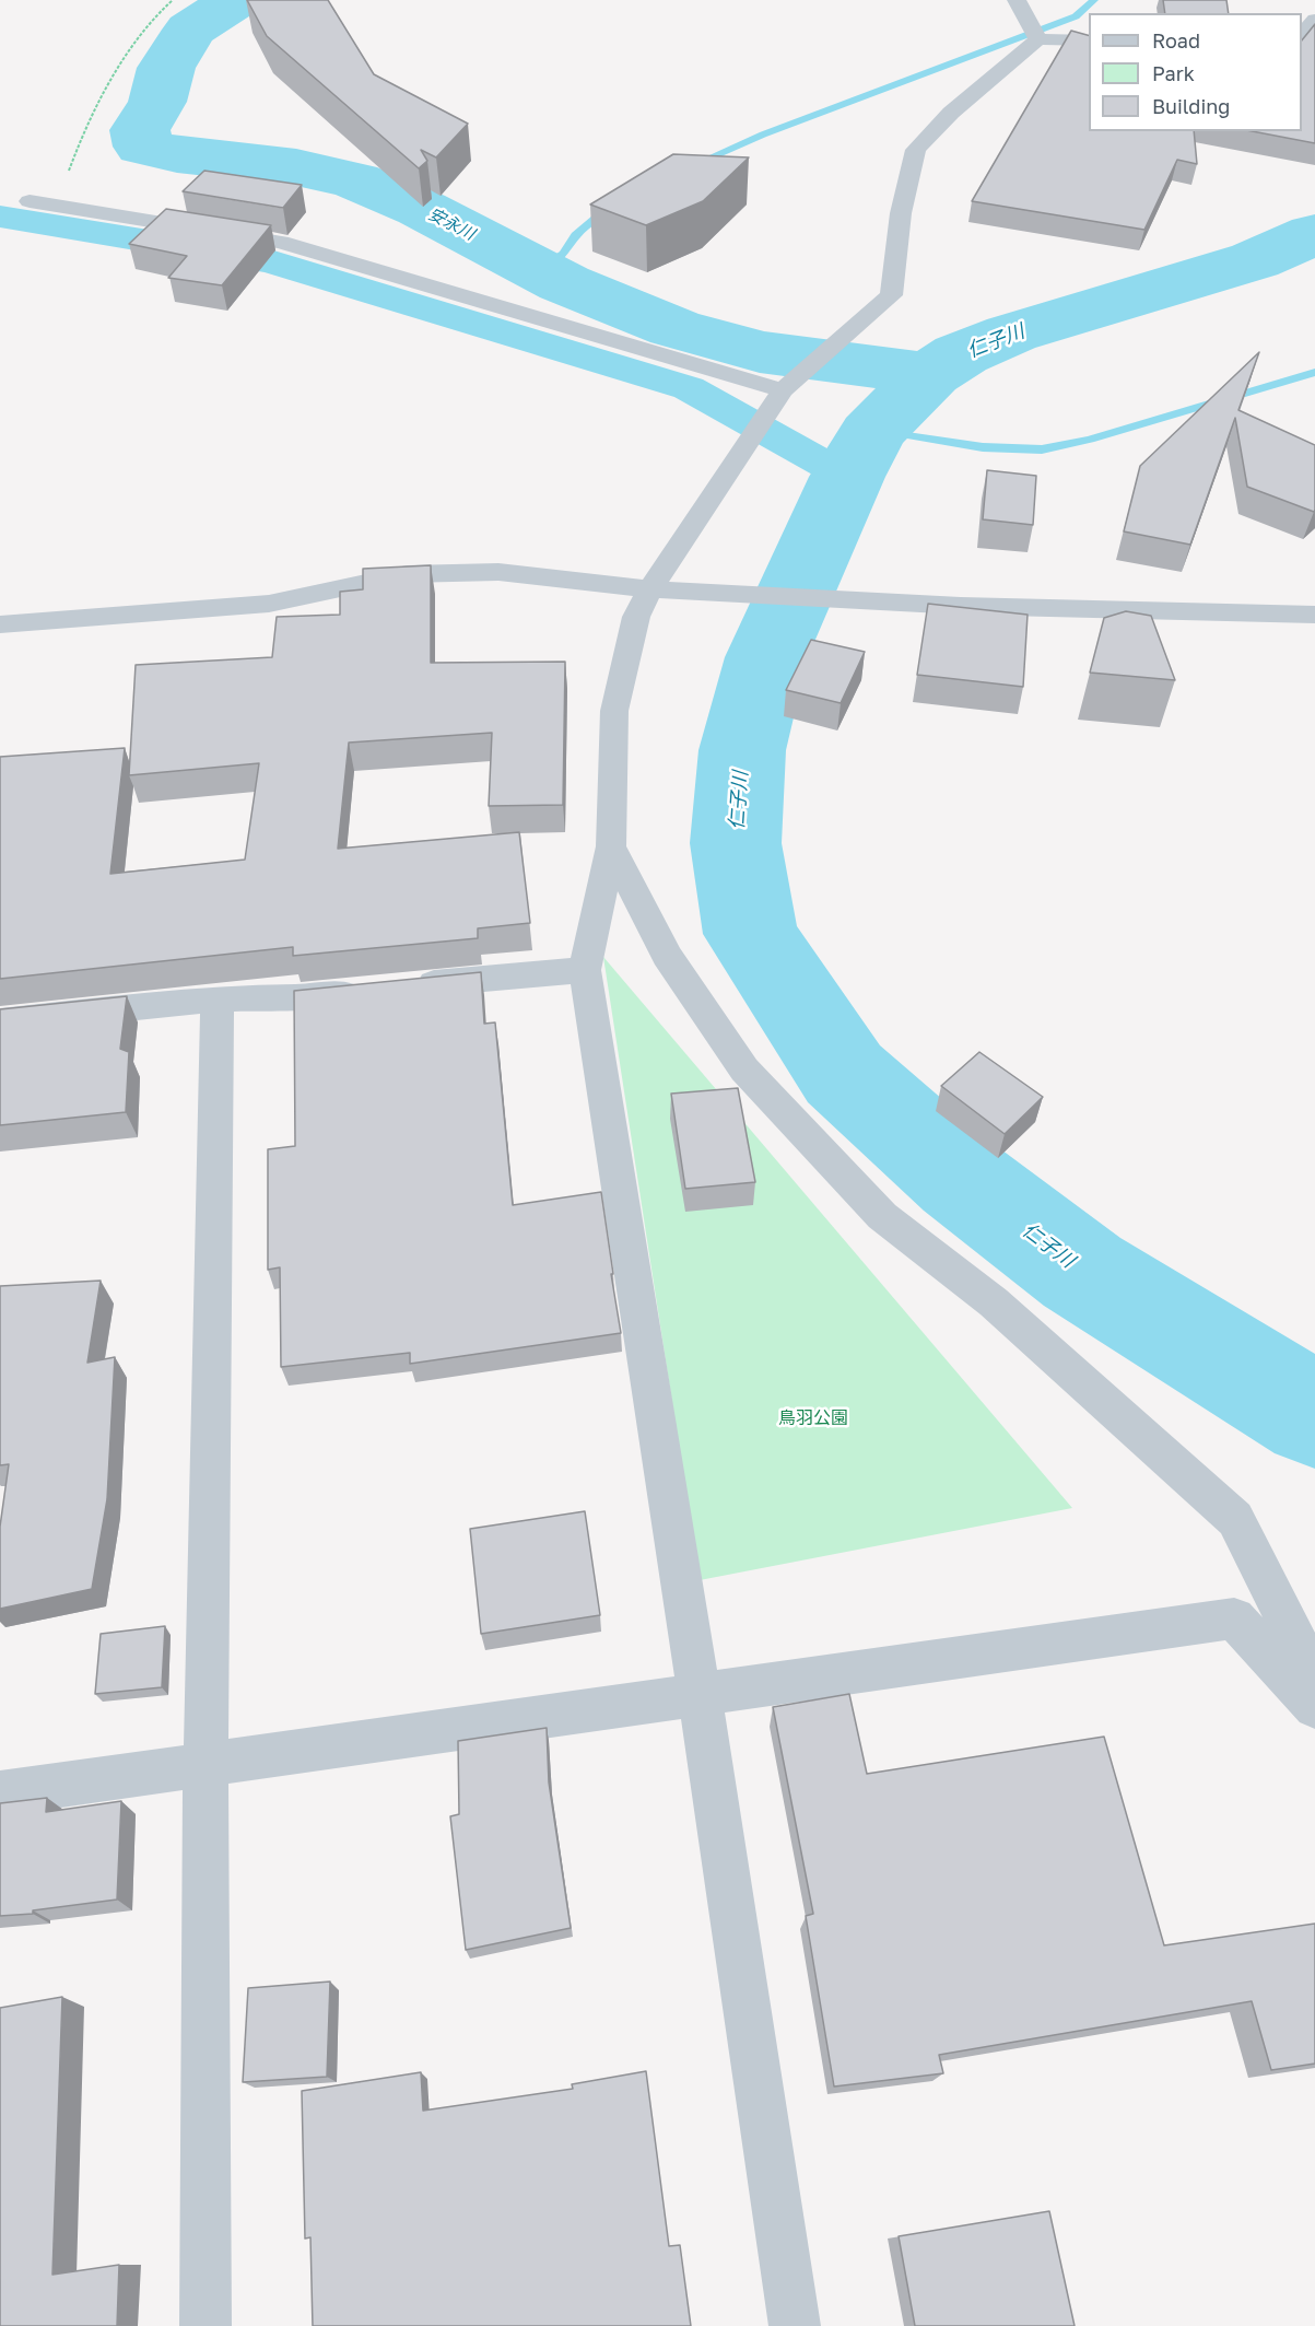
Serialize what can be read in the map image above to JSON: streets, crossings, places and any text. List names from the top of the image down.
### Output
{
  "water": ["安永川", "仁子川"],
  "parks": ["鳥羽公園"],
  "legend": ["Road", "Park", "Building"]
}
